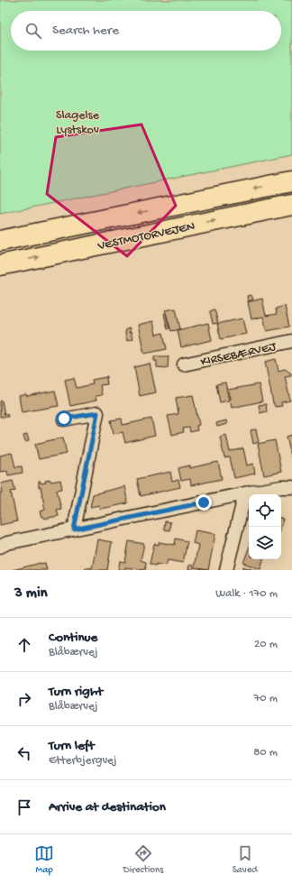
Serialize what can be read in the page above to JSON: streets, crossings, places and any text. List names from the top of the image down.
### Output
{
  "streets": {
    "highway": ["VESTMOTORVEJEN"],
    "street": ["KIRSEBÆRVEJ"]
  },
  "parks": ["Slagelse Lystskov"],
  "page": {
    "search": "Search here",
    "heading": ["3 min", "Walk · 170 m"],
    "list": [
      ["Continue", "Blåbærvej", "20 m"],
      ["Turn right", "Blåbærvej", "70 m"],
      ["Turn left", "Etterbjergvej", "80 m"],
      "Arrive at destination"
    ],
    "nav": ["Map", "Directions", "Saved"]
  }
}
